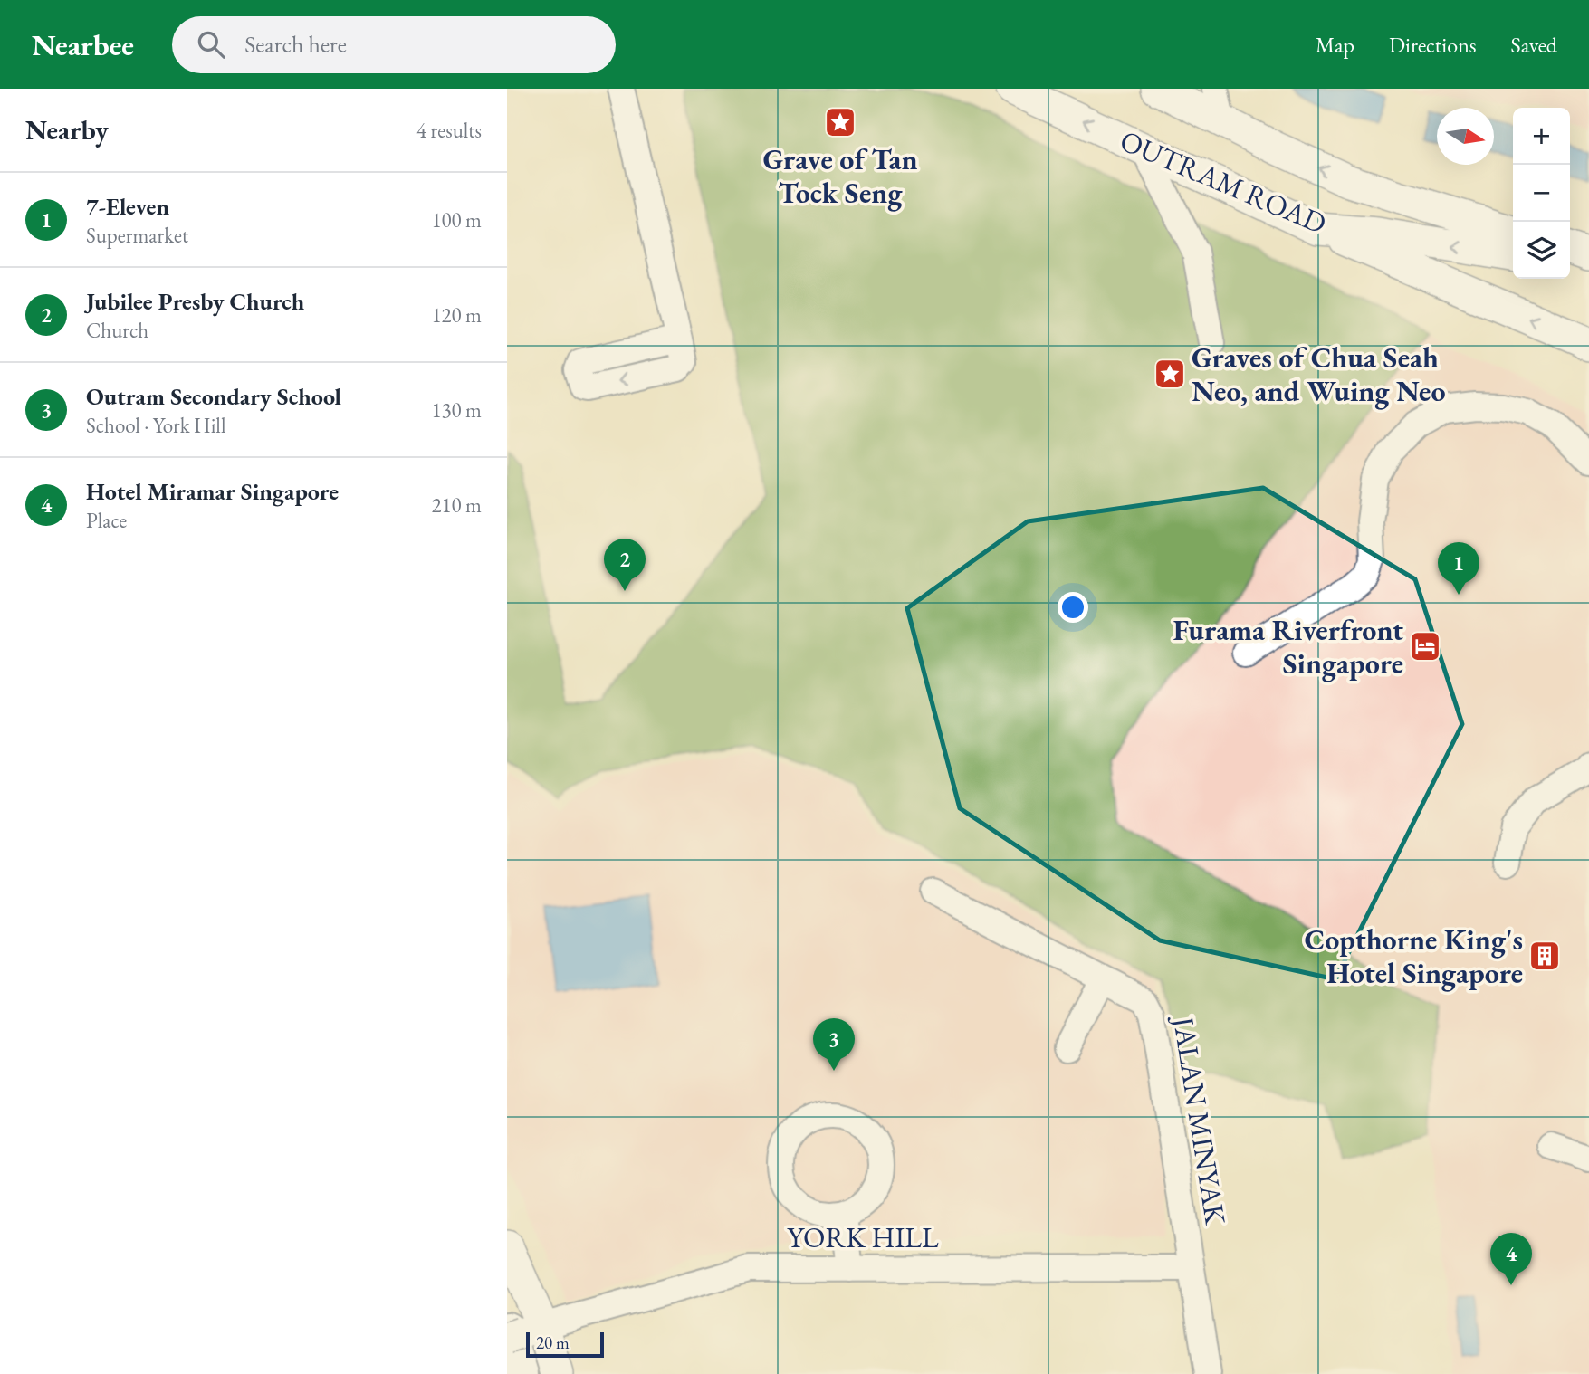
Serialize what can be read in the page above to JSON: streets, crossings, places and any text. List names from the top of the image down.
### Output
{
  "streets": {
    "main road": ["OUTRAM ROAD"],
    "street": ["JALAN MINYAK", "YORK HILL"]
  },
  "crossings": [
    ["JALAN MINYAK", "YORK HILL"]
  ],
  "places": {
    "place": ["Grave of Tan Tock Seng", "Graves of Chua Seah Neo, and Wuing Neo"],
    "hotel": ["Furama Riverfront Singapore"],
    "building": ["Copthorne King's Hotel Singapore"]
  },
  "scale_bar": "20 m",
  "north": "right",
  "page": {
    "header": "Nearbee",
    "search": "Search here",
    "nav": ["Map", "Directions", "Saved"],
    "heading": ["Nearby", "4 results"],
    "map_buttons": ["+", "−"],
    "list": [
      {
        "mark": "1",
        "name": "7-Eleven",
        "note": "Supermarket",
        "value": "100 m"
      },
      {
        "mark": "2",
        "name": "Jubilee Presby Church",
        "note": "Church",
        "value": "120 m"
      },
      {
        "mark": "3",
        "name": "Outram Secondary School",
        "note": "School · York Hill",
        "value": "130 m"
      },
      {
        "mark": "4",
        "name": "Hotel Miramar Singapore",
        "note": "Place",
        "value": "210 m"
      }
    ],
    "pins": [
      "2",
      "1",
      "3",
      "4"
    ],
    "scale": "20 m"
  }
}
